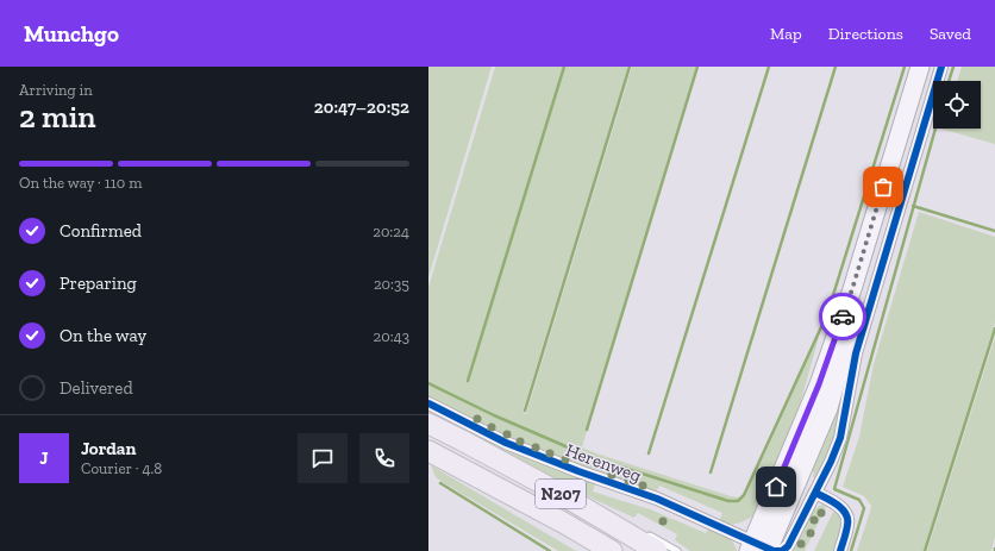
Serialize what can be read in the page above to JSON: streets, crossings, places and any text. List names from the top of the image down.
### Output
{
  "streets": {
    "main road": ["N207"],
    "street": ["Herenweg"]
  },
  "page": {
    "header": "Munchgo",
    "nav": ["Map", "Directions", "Saved"],
    "heading": ["2 min", "Arriving in", "20:47–20:52"],
    "panel": ["Jordan", "Courier · 4.8"],
    "bar": "On the way · 110 m",
    "list": [
      ["Confirmed", "20:24"],
      ["Preparing", "20:35"],
      ["On the way", "20:43"],
      "Delivered"
    ],
    "round": "J"
  }
}
